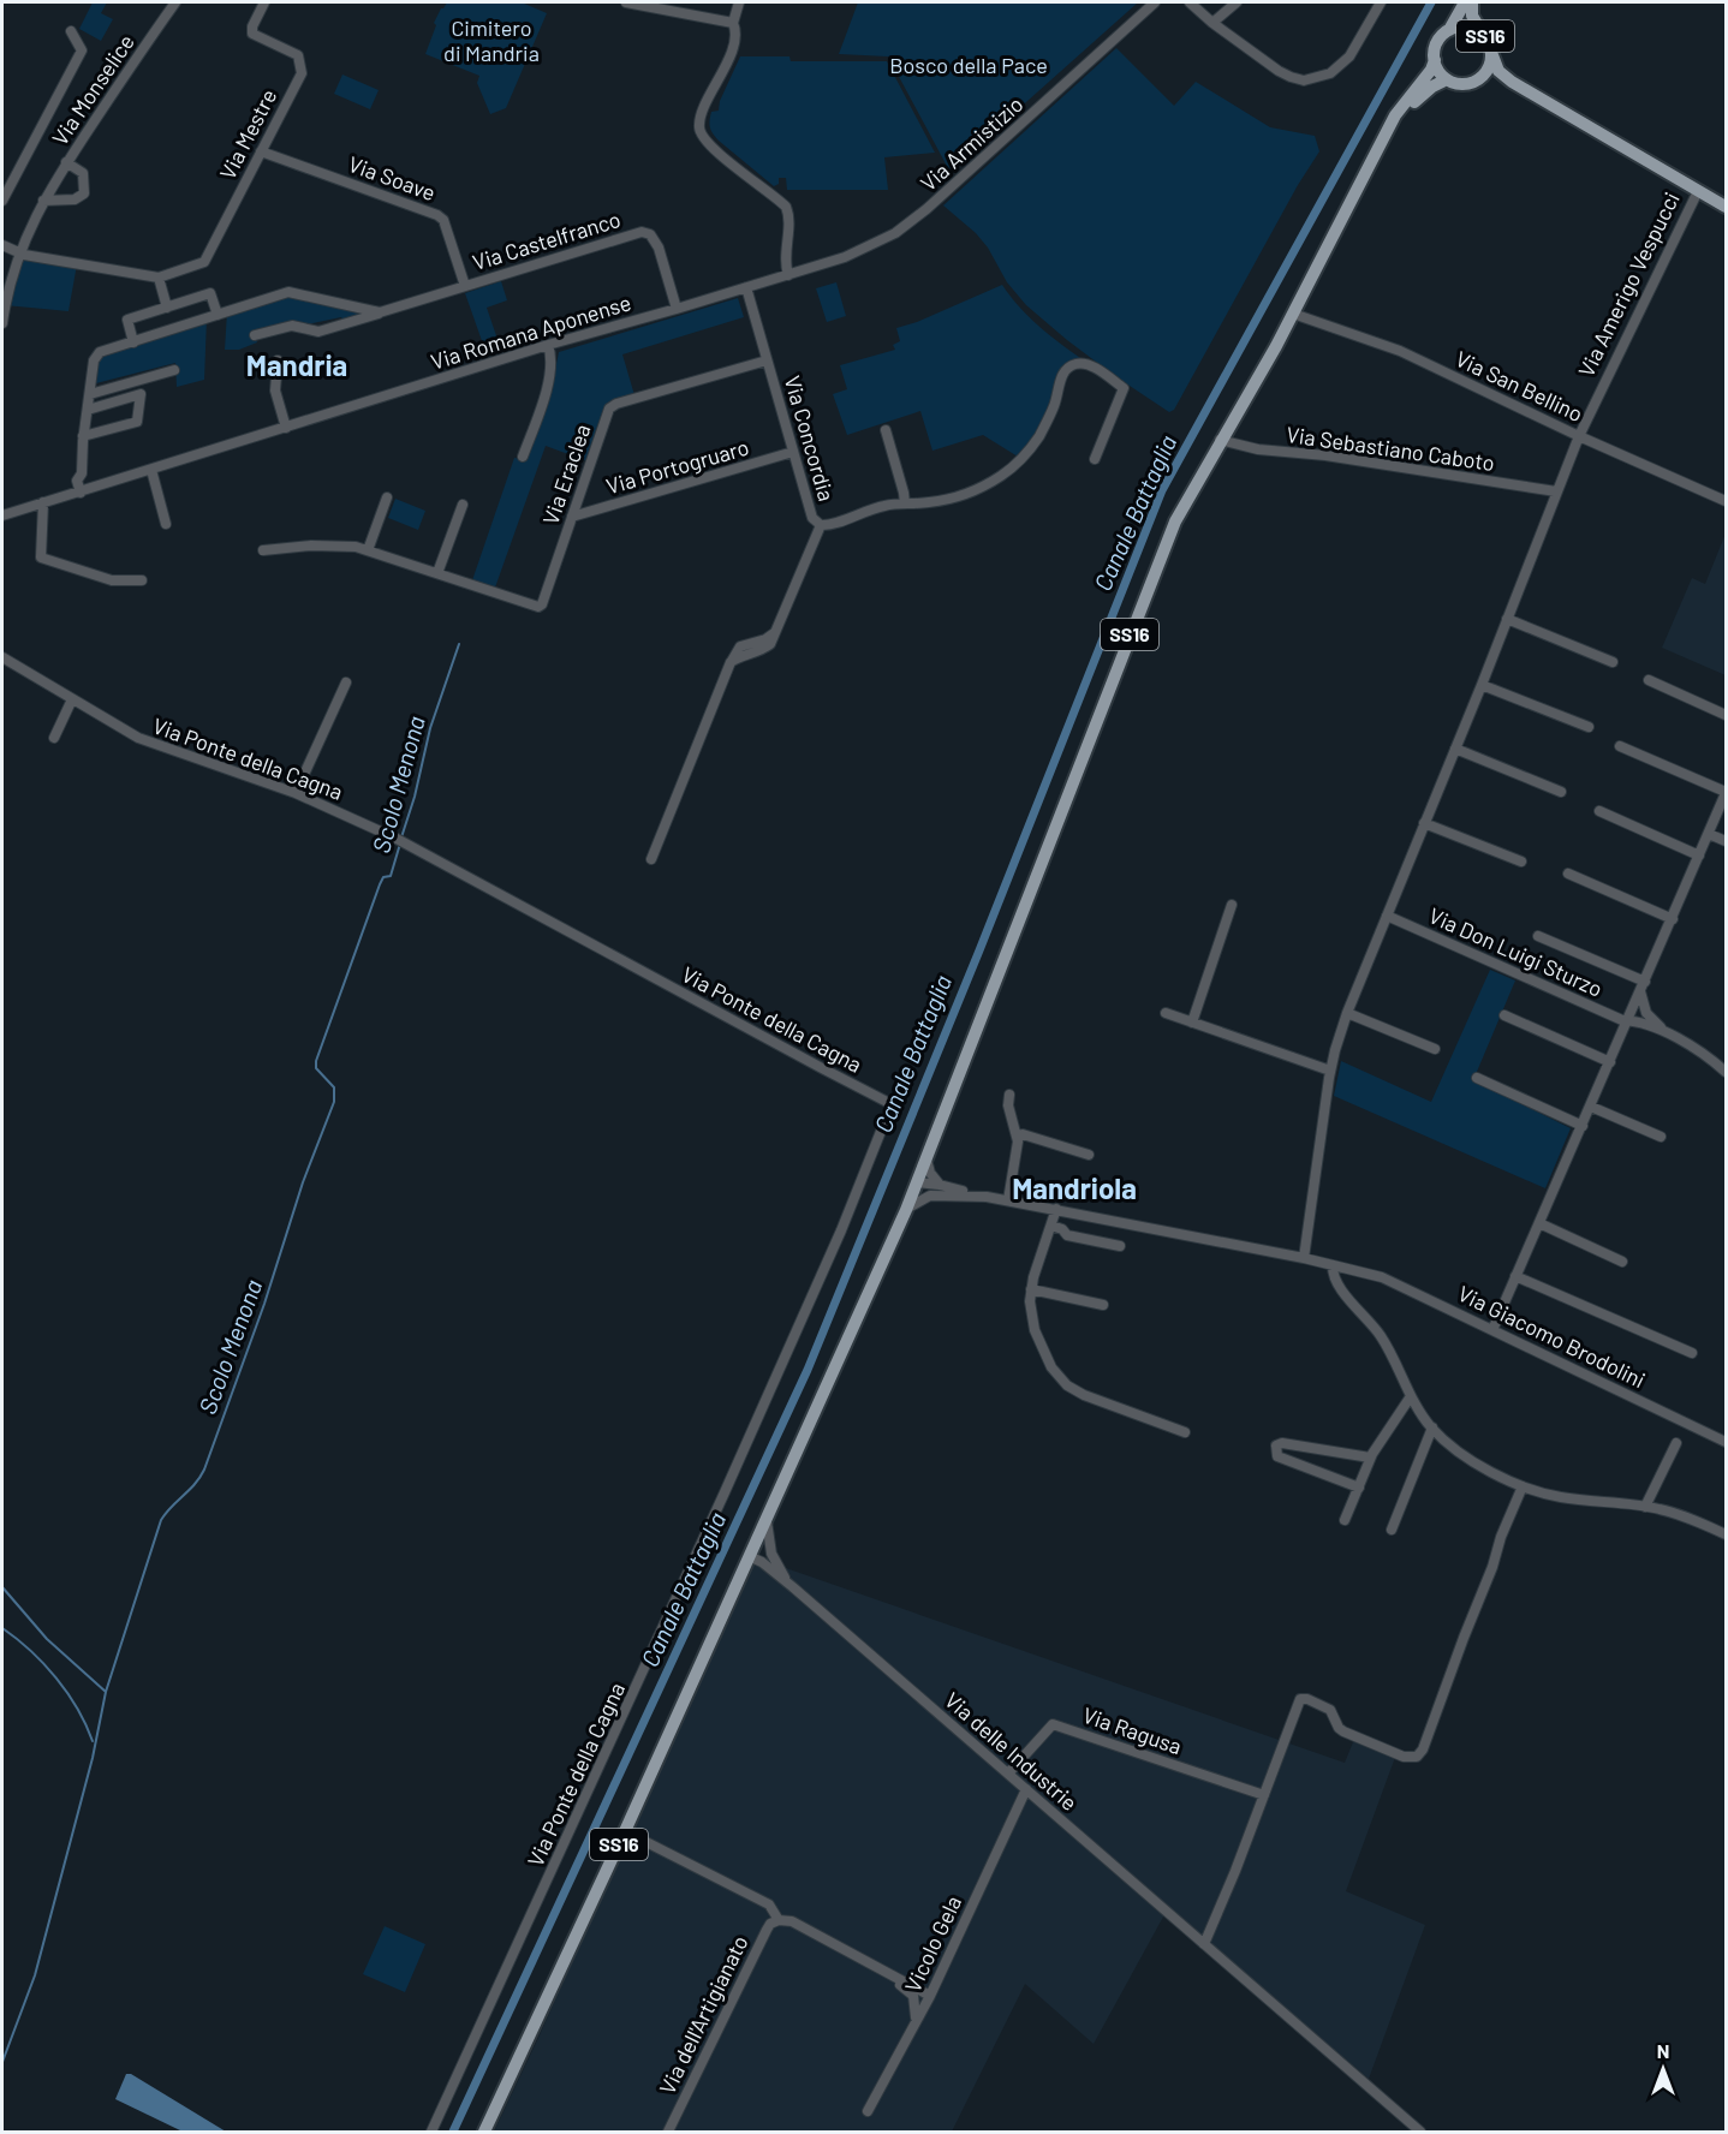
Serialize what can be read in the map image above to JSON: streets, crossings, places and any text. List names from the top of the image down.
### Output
{
  "streets": {
    "main road": ["SS16", "Via Amerigo Vespucci"],
    "street": [
      "Via Monselice",
      "Via Mestre",
      "Via Armistizio",
      "Via Soave",
      "Via Castelfranco",
      "Via Romana Aponense",
      "Via San Bellino",
      "Via Concordia",
      "Via Sebastiano Caboto",
      "Via Portogruaro",
      "Via Eraclea",
      "Via Ponte della Cagna",
      "Via Don Luigi Sturzo",
      "Via Giacomo Brodolini",
      "Via Ragusa",
      "Via delle Industrie",
      "Vicolo Gela",
      "Via dell'Artigianato"
    ]
  },
  "crossings": [
    ["SS16", "Via Amerigo Vespucci"],
    ["SS16", "Via San Bellino"],
    ["SS16", "Via Sebastiano Caboto"],
    ["SS16", "Via Giacomo Brodolini"],
    ["SS16", "Via delle Industrie"],
    ["Via Monselice", "Via Mestre"],
    ["Via Mestre", "Via Soave"],
    ["Via Armistizio", "Via Romana Aponense"],
    ["Via Soave", "Via Castelfranco"],
    ["Via Castelfranco", "Via Romana Aponense"],
    ["Via Amerigo Vespucci", "Via San Bellino"],
    ["Via Amerigo Vespucci", "Via Sebastiano Caboto"],
    ["Via Amerigo Vespucci", "Via Don Luigi Sturzo"],
    ["Via Amerigo Vespucci", "Via Giacomo Brodolini"],
    ["Via Romana Aponense", "Via Concordia"],
    ["Via Concordia", "Via Portogruaro"],
    ["Via Concordia", "Via Eraclea"],
    ["Via Portogruaro", "Via Eraclea"],
    ["Via Ragusa", "Via delle Industrie"],
    ["Via delle Industrie", "Vicolo Gela"]
  ],
  "districts": ["Mandria", "Mandriola"],
  "water": ["Canale Battaglia", "Scolo Menona"],
  "parks": ["Cimitero di Mandria", "Bosco della Pace"],
  "north": "top"
}
